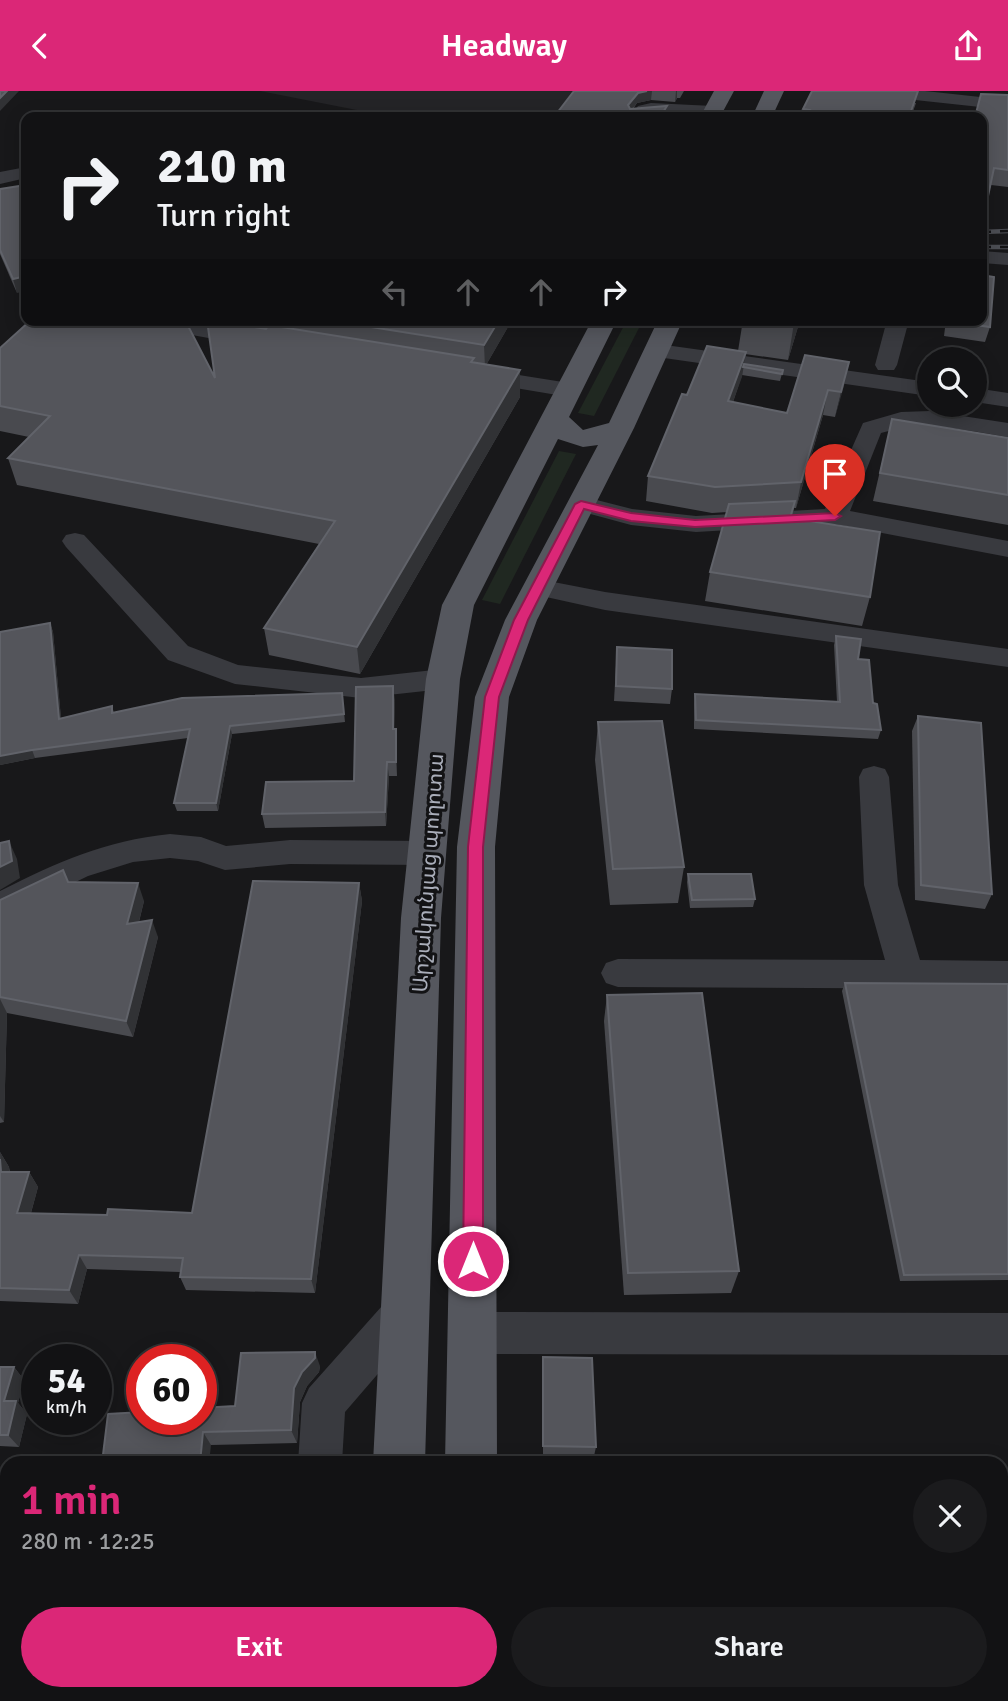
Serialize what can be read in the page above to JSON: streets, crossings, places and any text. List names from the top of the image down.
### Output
{
  "streets": {
    "main road": ["Արշակունյաց պողոտա"]
  },
  "page": {
    "header": "Headway",
    "turn": ["210 m", "Turn right"],
    "speed": "54 km/h",
    "limit": "60",
    "heading": ["1 min", "280 m · 12:25"],
    "buttons": ["Exit", "Share"]
  }
}
